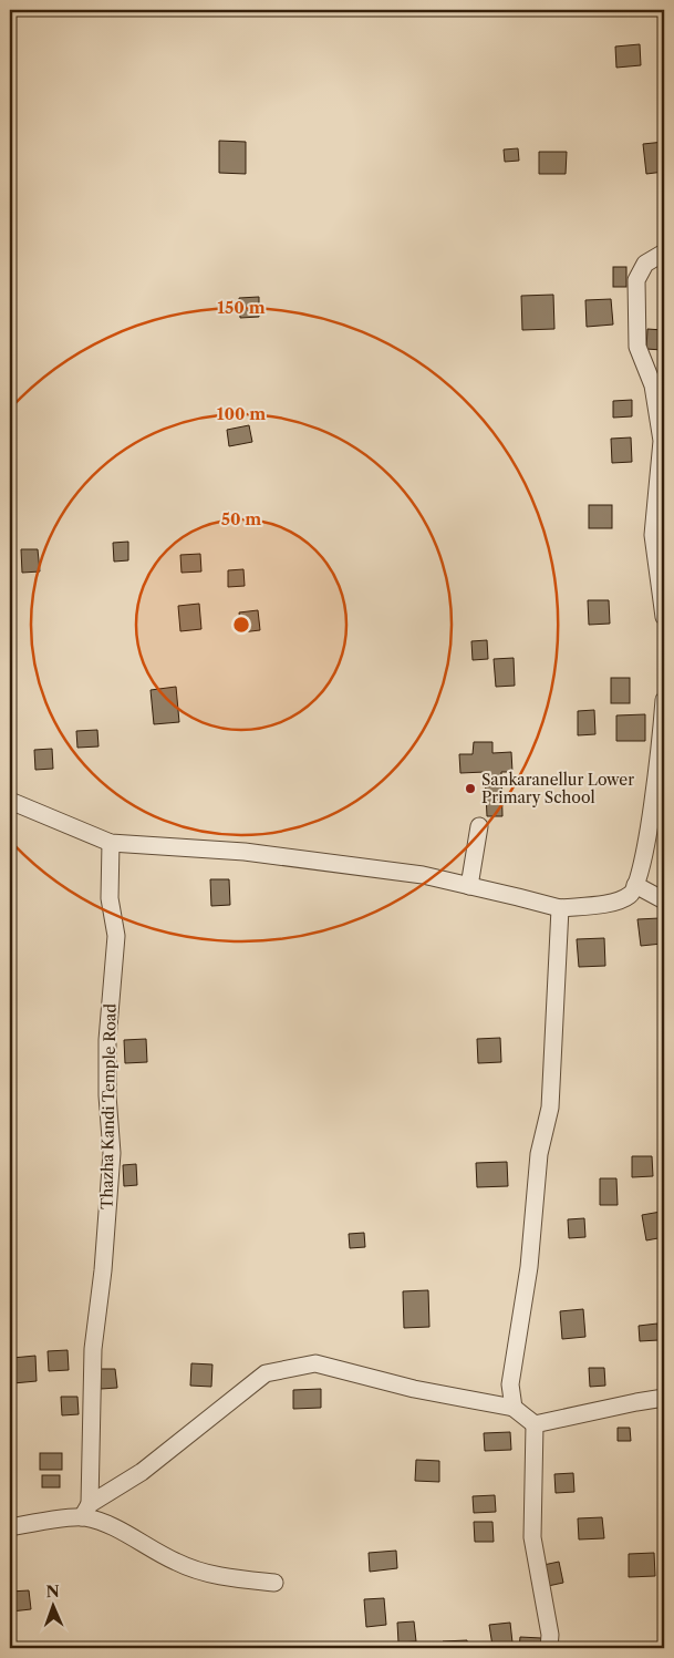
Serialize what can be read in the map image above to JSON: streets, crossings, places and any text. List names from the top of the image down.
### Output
{
  "streets": {
    "street": ["Thazha Kandi Temple Road"]
  },
  "places": ["Sankaranellur Lower Primary School"],
  "north": "top",
  "rings": ["150 m", "100 m", "50 m"]
}
